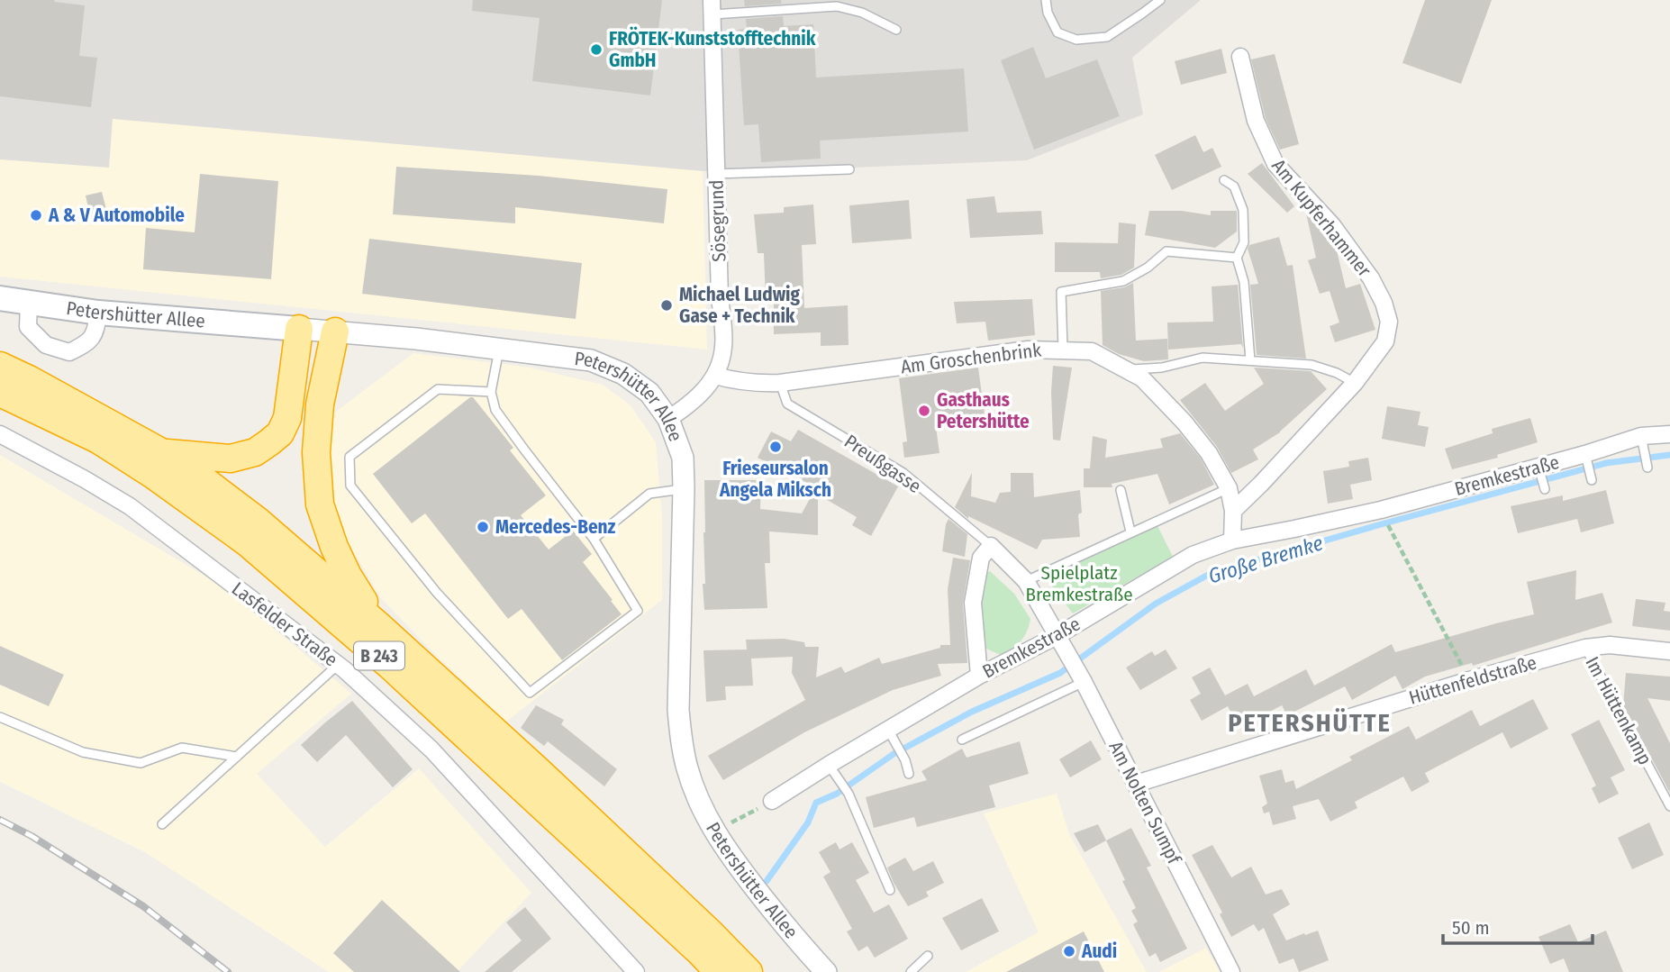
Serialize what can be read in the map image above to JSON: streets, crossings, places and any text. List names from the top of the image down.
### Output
{
  "streets": {
    "highway": ["B 243"],
    "main road": ["Petershütter Allee"],
    "street": [
      "Am Kupferhammer",
      "Sösegrund",
      "Am Groschenbrink",
      "Bremkestraße",
      "Lasfelder Straße",
      "Hüttenfeldstraße",
      "Am Nolten Sumpf"
    ],
    "lane": ["Preußgasse", "Im Hüttenkamp"]
  },
  "crossings": [
    ["Am Kupferhammer", "Am Groschenbrink"],
    ["Sösegrund", "Petershütter Allee"],
    ["Sösegrund", "Am Groschenbrink"],
    ["Am Groschenbrink", "Preußgasse"],
    ["Am Groschenbrink", "Bremkestraße"],
    ["Preußgasse", "Am Nolten Sumpf"],
    ["Bremkestraße", "Am Nolten Sumpf"],
    ["Hüttenfeldstraße", "Im Hüttenkamp"],
    ["Hüttenfeldstraße", "Am Nolten Sumpf"]
  ],
  "districts": ["PETERSHÜTTE"],
  "water": ["Große Bremke"],
  "parks": ["Spielplatz Bremkestraße"],
  "places": [
    "FRÖTEK-Kunststofftechnik GmbH",
    "A & V Automobile",
    "Michael Ludwig Gase + Technik",
    "Gasthaus Petershütte",
    "Frieseursalon Angela Miksch",
    "Mercedes-Benz",
    "Audi"
  ],
  "scale_bar": "50 m"
}
